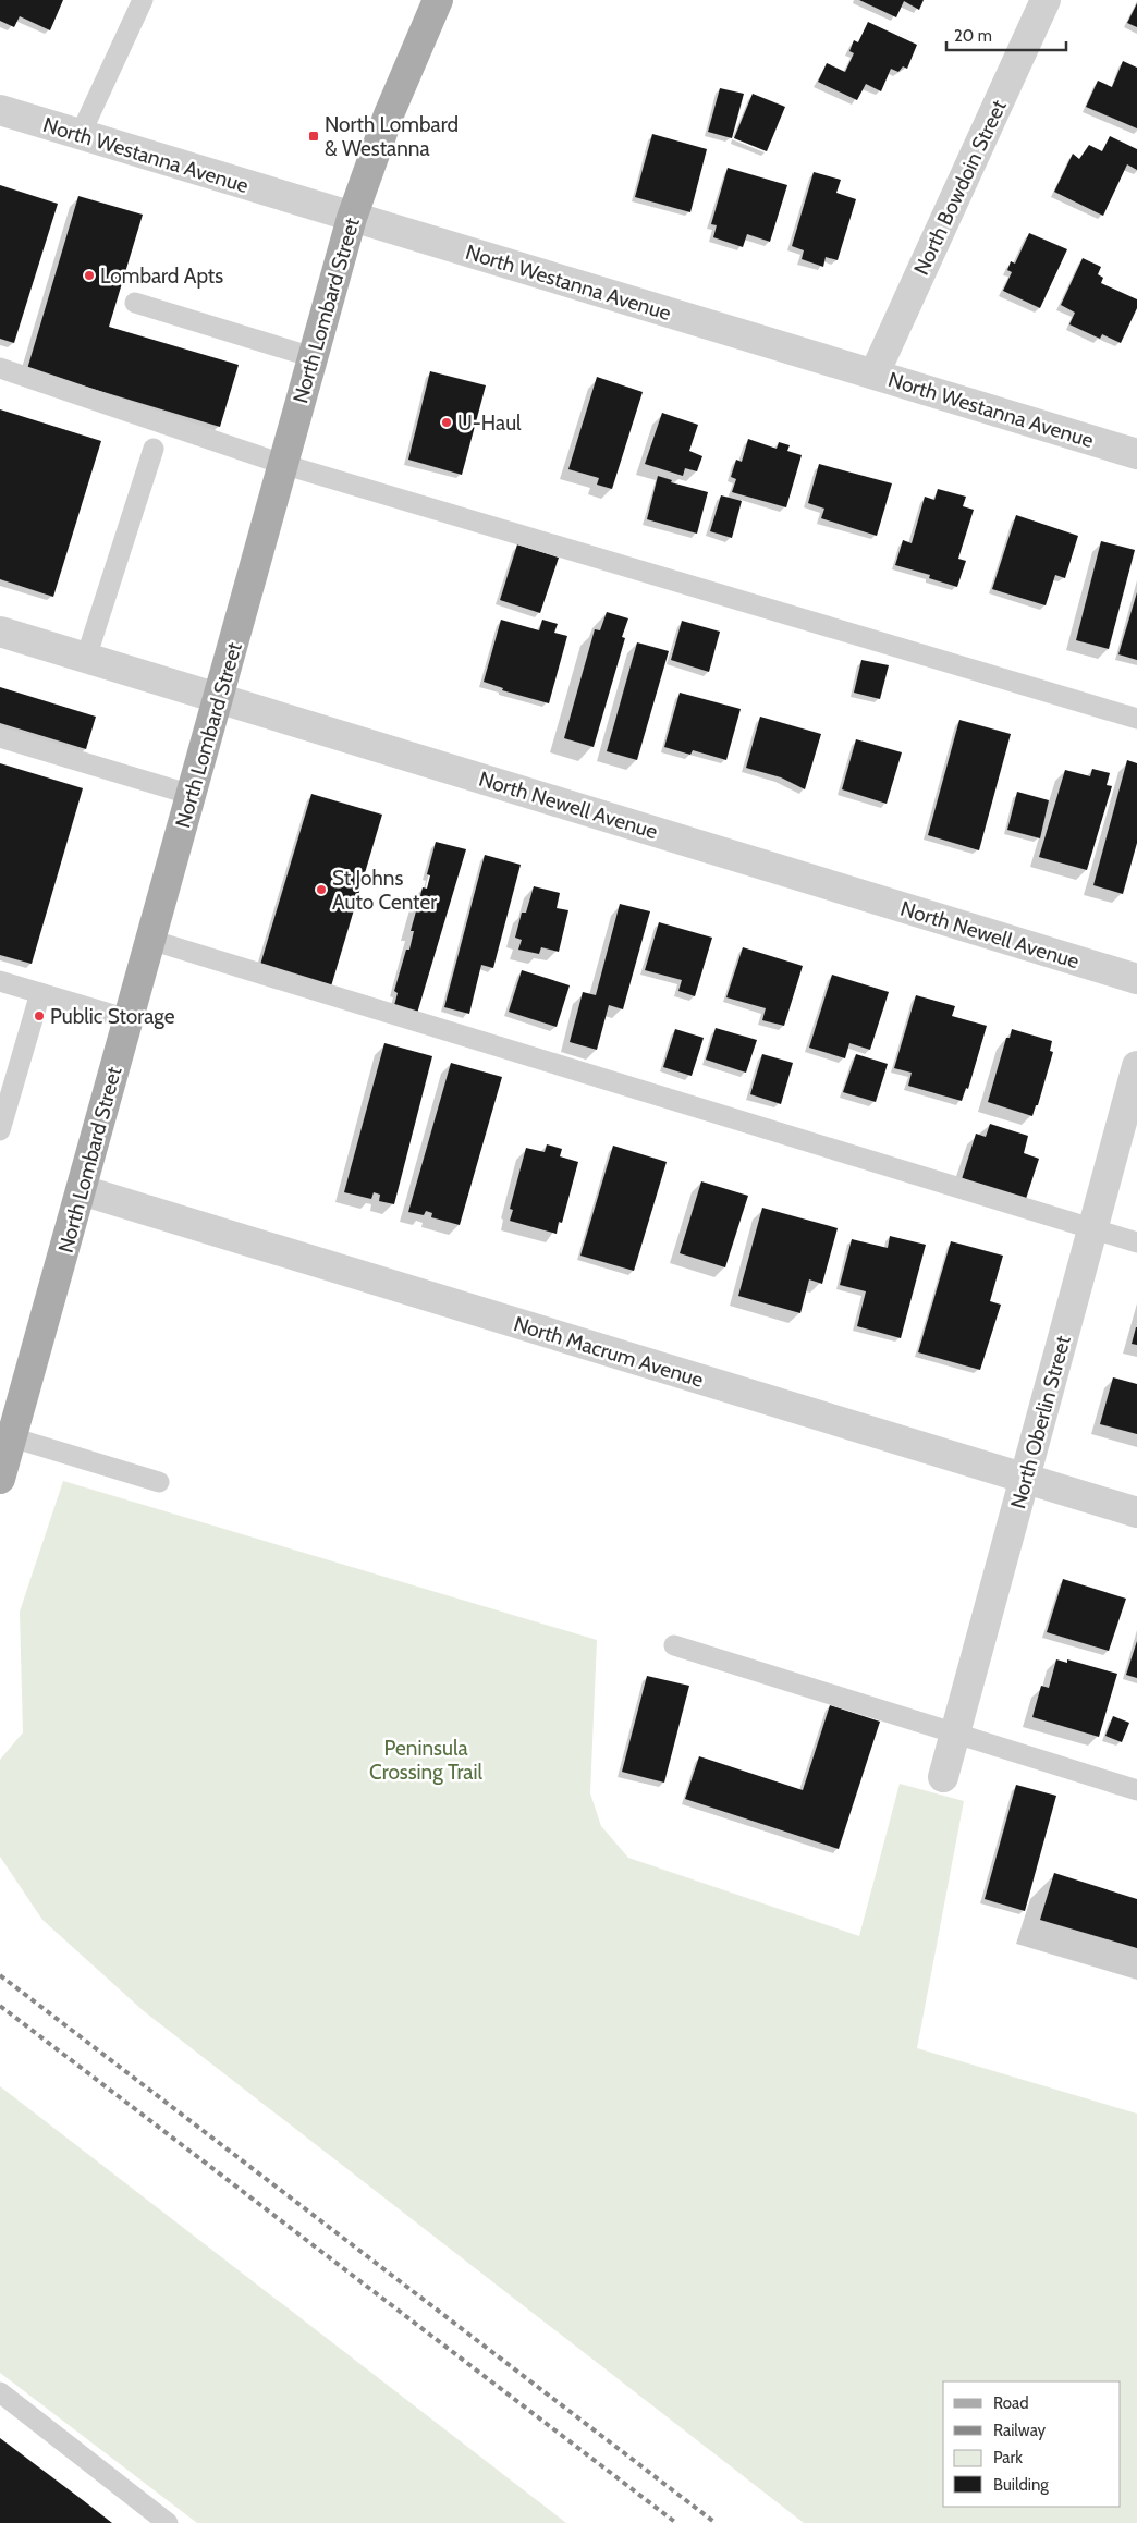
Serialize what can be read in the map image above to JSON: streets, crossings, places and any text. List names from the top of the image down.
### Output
{
  "streets": {
    "main road": ["North Lombard Street"],
    "street": [
      "North Westanna Avenue",
      "North Bowdoin Street",
      "North Newell Avenue",
      "North Macrum Avenue",
      "North Oberlin Street"
    ]
  },
  "crossings": [
    ["North Westanna Avenue", "North Bowdoin Street"],
    ["North Westanna Avenue", "North Lombard Street"],
    ["North Lombard Street", "North Newell Avenue"],
    ["North Lombard Street", "North Macrum Avenue"],
    ["North Macrum Avenue", "North Oberlin Street"]
  ],
  "parks": ["Peninsula Crossing Trail"],
  "places": {
    "transit": ["North Lombard & Westanna"],
    "other": [
      "Lombard Apts",
      "U-Haul",
      "St Johns Auto Center",
      "Public Storage"
    ]
  },
  "legend": [
    "Road",
    "Railway",
    "Park",
    "Building"
  ],
  "scale_bar": "20 m"
}
